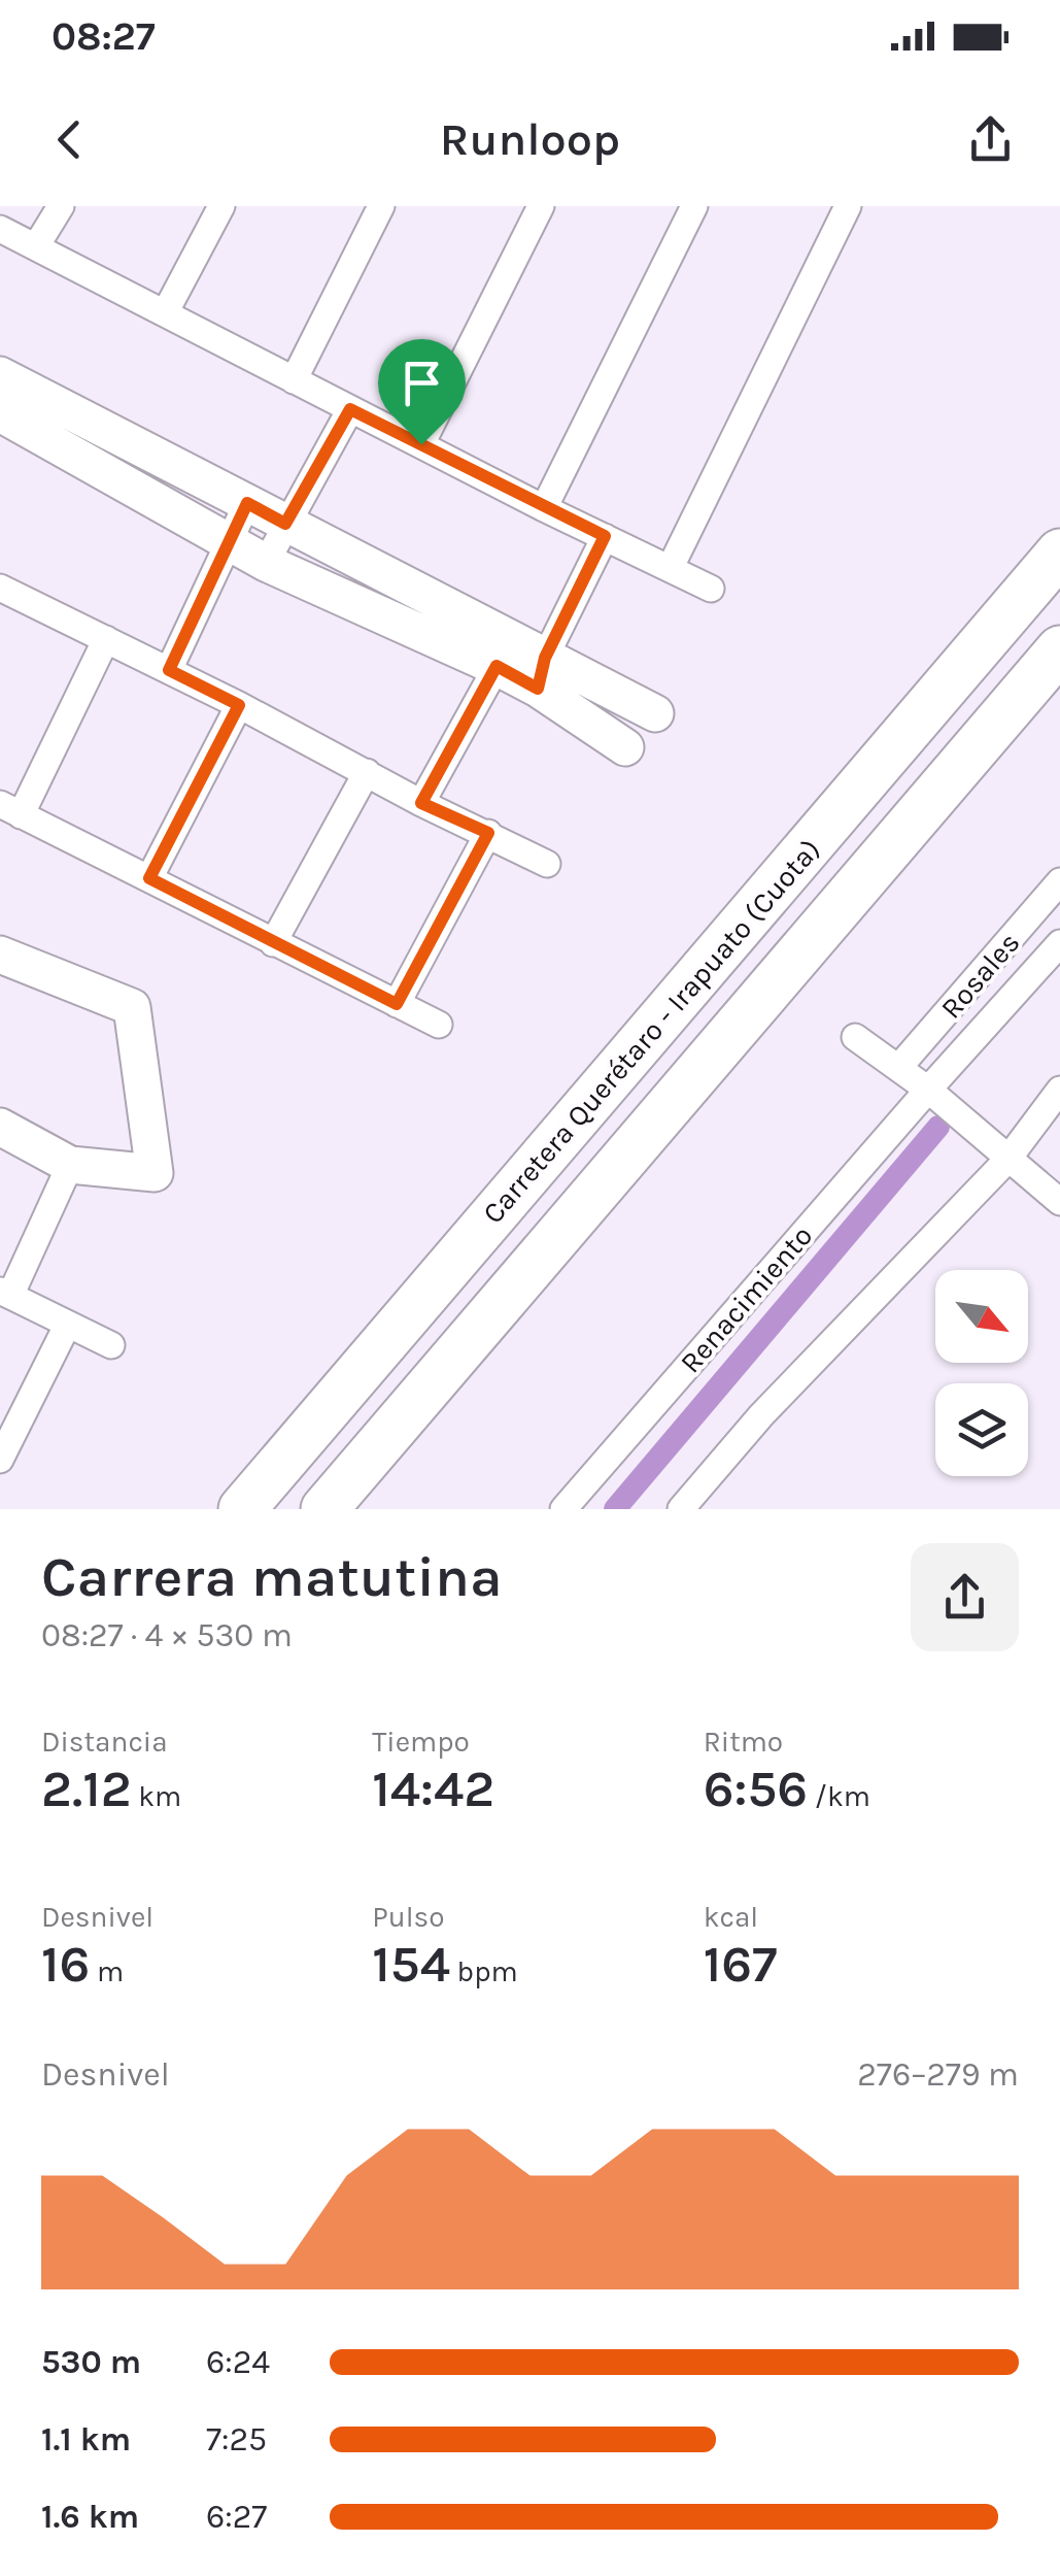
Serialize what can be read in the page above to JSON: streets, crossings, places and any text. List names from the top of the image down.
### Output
{
  "streets": {
    "highway": ["Carretera Querétaro - Irapuato (Cuota)"],
    "street": ["Rosales", "Renacimiento"]
  },
  "north": "bottom right",
  "page": {
    "status": "08:27",
    "header": "Runloop",
    "heading": ["Carrera matutina", "08:27 · 4 × 530 m"],
    "stats": [
      ["Distancia", "2.12 km"],
      ["Tiempo", "14:42"],
      ["Ritmo", "6:56 /km"],
      ["Desnivel", "16 m"],
      ["Pulso", "154 bpm"],
      ["kcal", "167"]
    ],
    "chart": ["Desnivel", "276–279 m"],
    "list": [
      {
        "name": "530 m",
        "note": "6:24"
      },
      {
        "name": "1.1 km",
        "note": "7:25"
      },
      {
        "name": "1.6 km",
        "note": "6:27"
      }
    ]
  }
}
